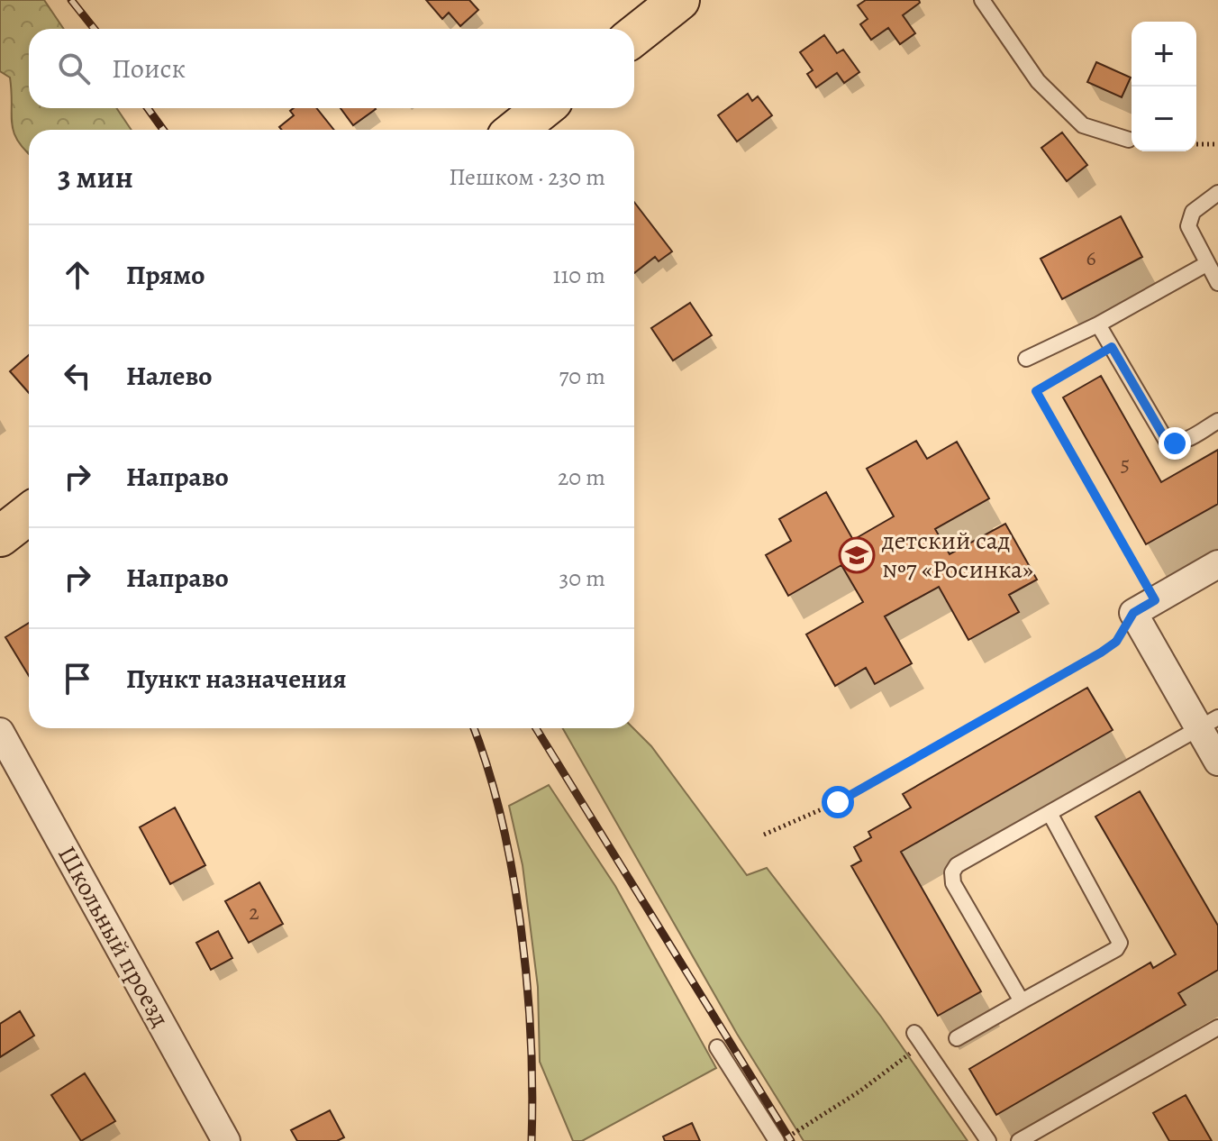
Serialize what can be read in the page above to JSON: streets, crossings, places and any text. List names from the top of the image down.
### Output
{
  "streets": {
    "street": ["Школьный проезд"]
  },
  "places": {
    "school or university": ["детский сад №7 «Росинка»"]
  },
  "house_numbers": ["6", "5", "2"],
  "page": {
    "map_buttons": ["+", "−"],
    "search": "Поиск",
    "heading": ["3 мин", "Пешком · 230 m"],
    "list": [
      ["Прямо", "110 m"],
      ["Налево", "70 m"],
      ["Направо", "20 m"],
      ["Направо", "30 m"],
      "Пункт назначения"
    ]
  }
}
